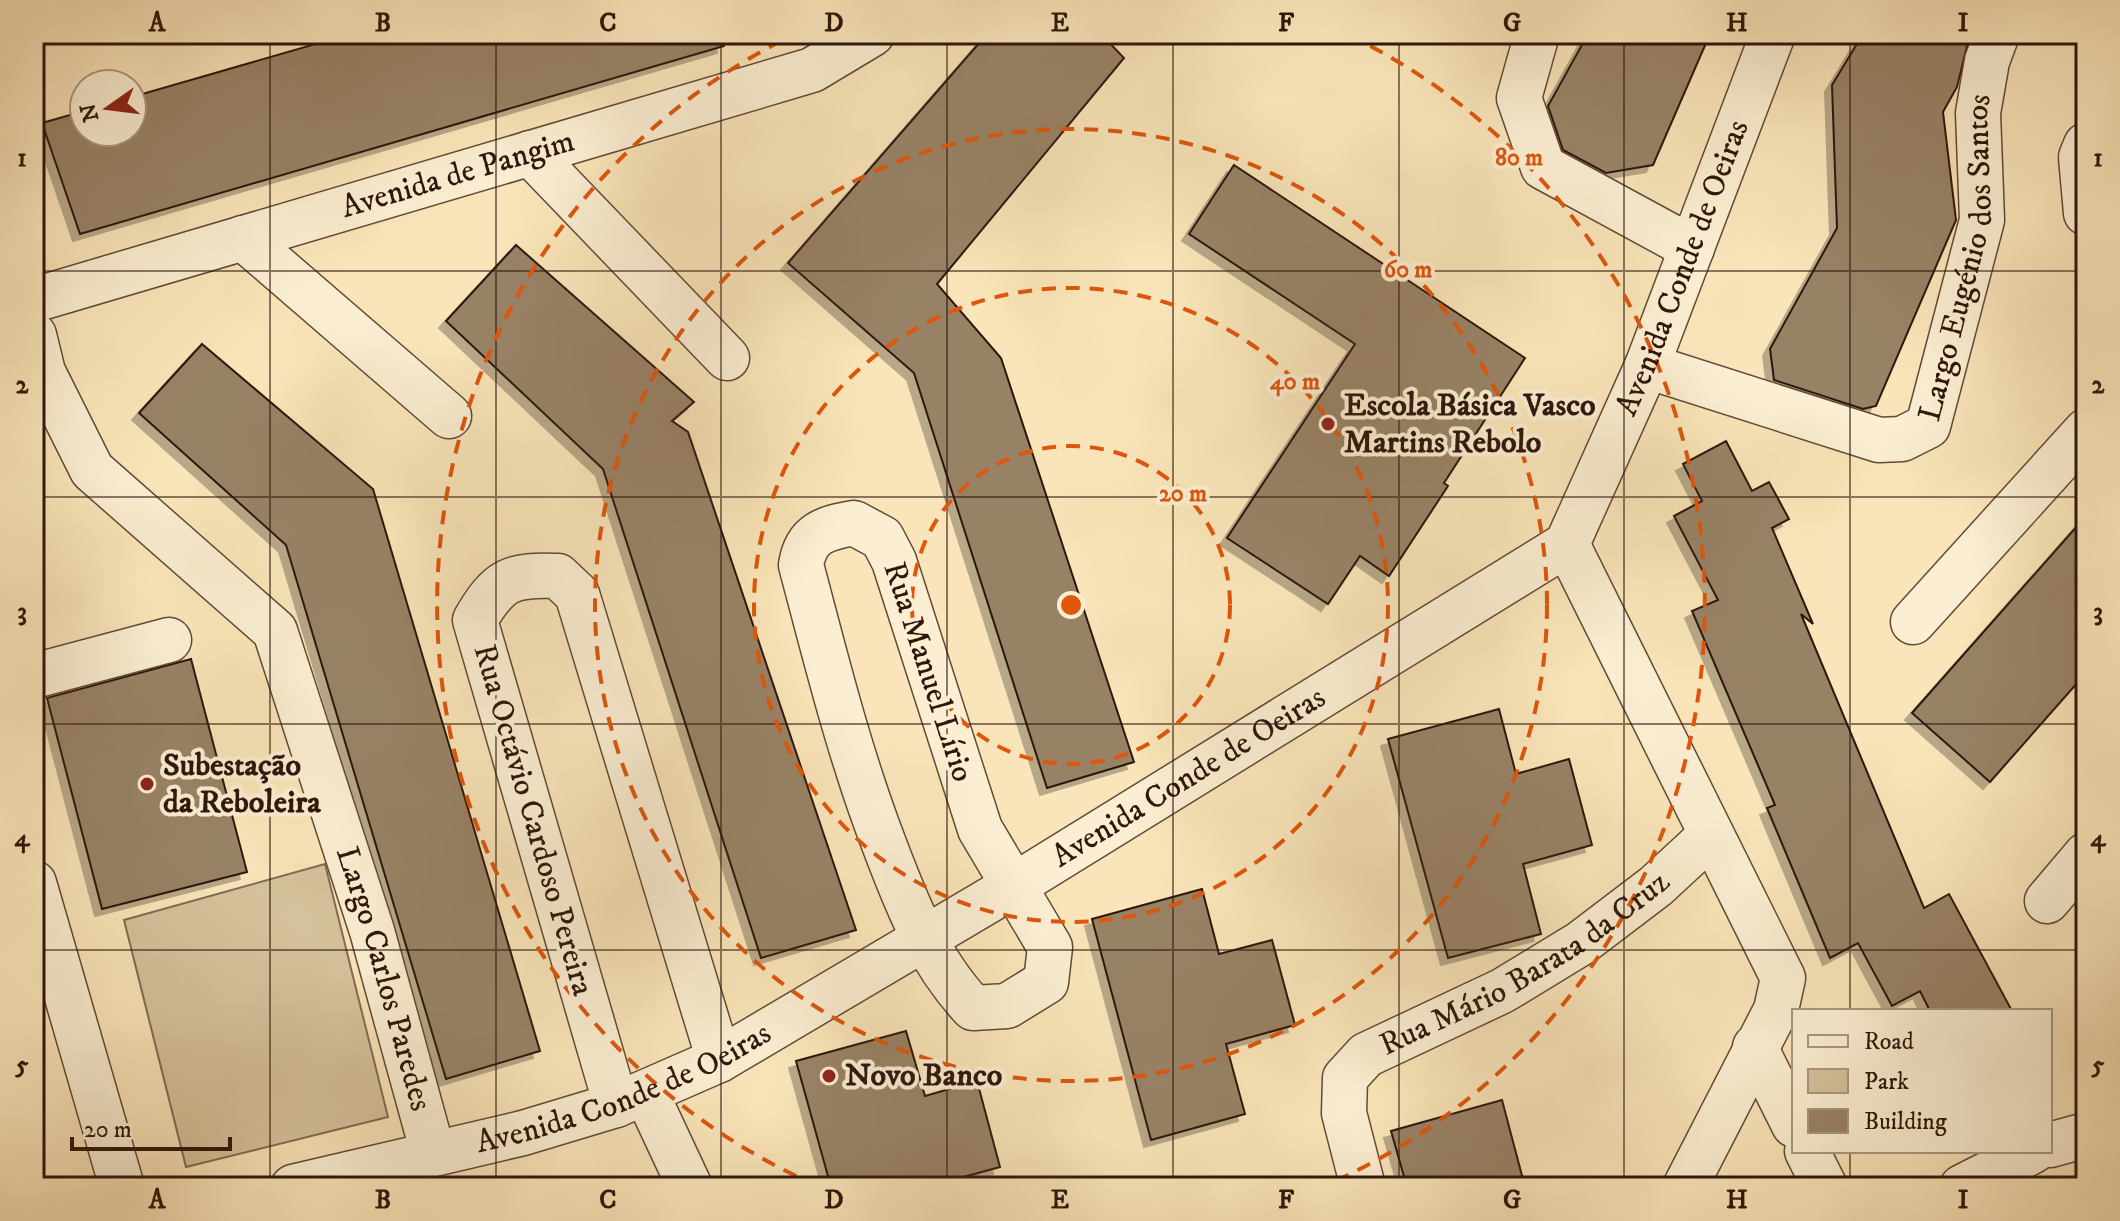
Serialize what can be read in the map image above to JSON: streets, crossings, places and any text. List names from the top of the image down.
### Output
{
  "streets": {
    "street": [
      "Avenida de Pangim",
      "Largo Eugénio dos Santos",
      "Avenida Conde de Oeiras",
      "Rua Manuel Lírio",
      "Rua Octávio Cardoso Pereira",
      "Rua Mário Barata da Cruz",
      "Largo Carlos Paredes"
    ]
  },
  "crossings": [
    ["Avenida de Pangim", "Largo Carlos Paredes"],
    ["Largo Eugénio dos Santos", "Avenida Conde de Oeiras"],
    ["Avenida Conde de Oeiras", "Rua Manuel Lírio"],
    ["Avenida Conde de Oeiras", "Rua Octávio Cardoso Pereira"],
    ["Avenida Conde de Oeiras", "Largo Carlos Paredes"]
  ],
  "places": ["Escola Básica Vasco Martins Rebolo", "Subestação da Reboleira", "Novo Banco"],
  "legend": ["Road", "Park", "Building"],
  "scale_bar": "20 m",
  "north": "left",
  "grid": {
    "columns": [
      "A",
      "B",
      "C",
      "D",
      "E",
      "F",
      "G",
      "H",
      "I"
    ],
    "rows": [
      "1",
      "2",
      "3",
      "4",
      "5"
    ]
  },
  "rings": [
    "80 m",
    "60 m",
    "40 m",
    "20 m"
  ]
}
